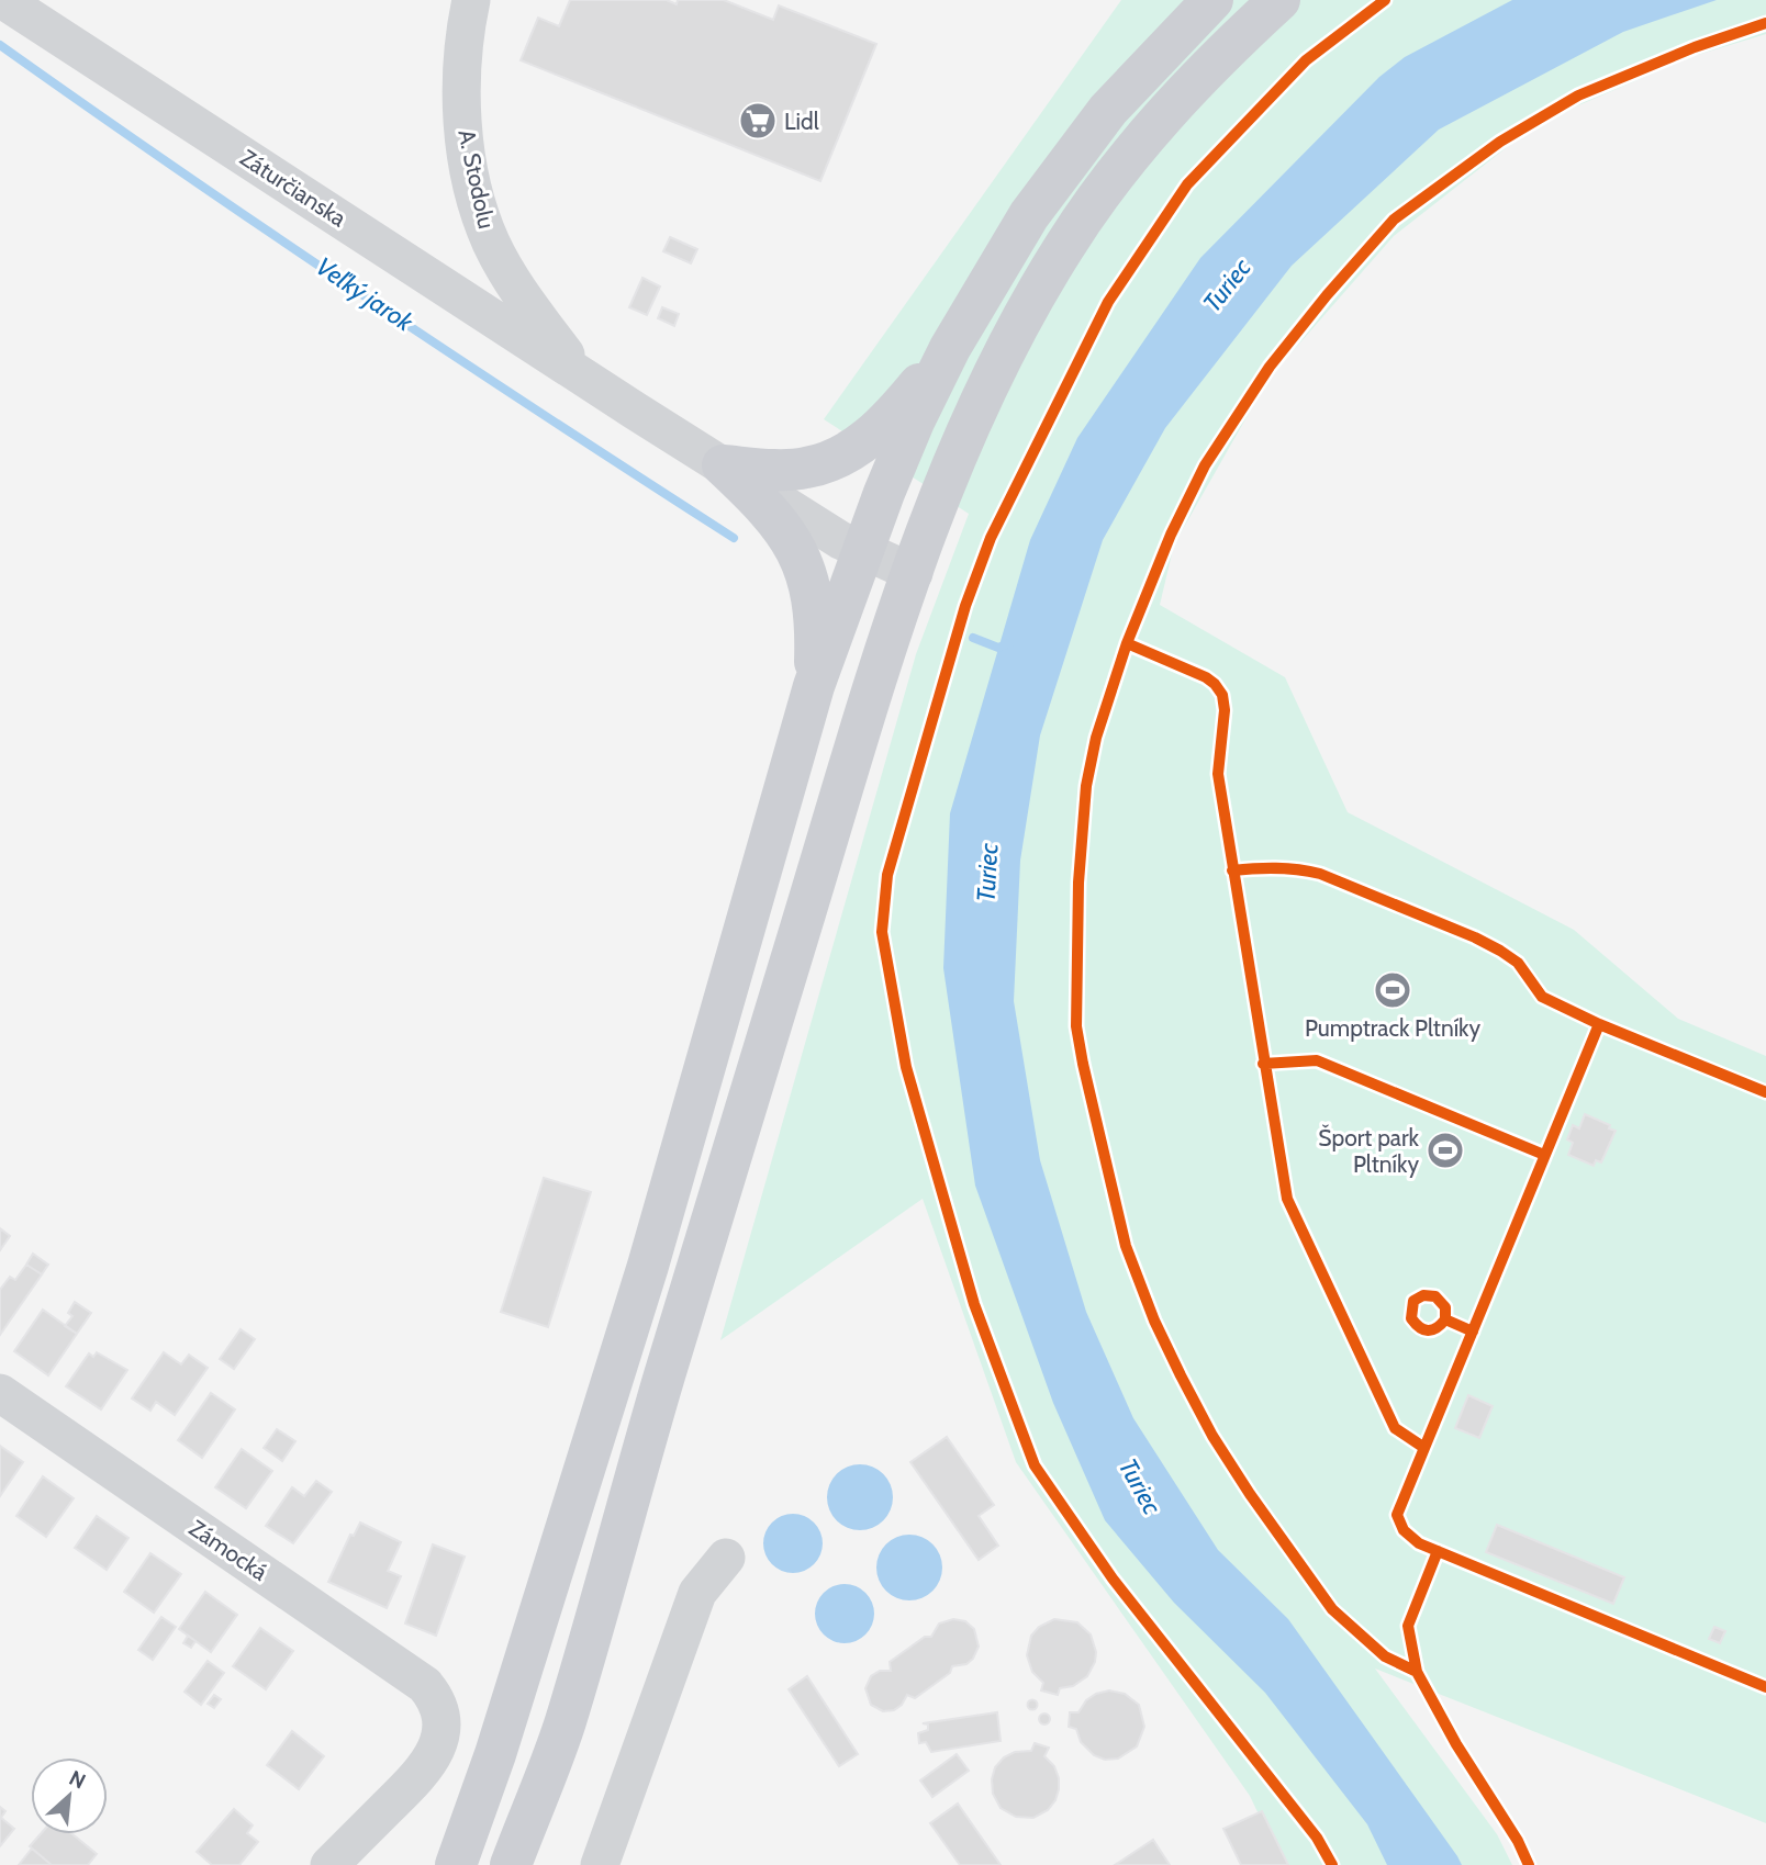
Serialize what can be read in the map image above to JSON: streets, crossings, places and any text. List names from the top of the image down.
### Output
{
  "streets": {
    "street": ["A. Stodolu", "Záturčianska", "Zámocká"]
  },
  "crossings": [
    ["A. Stodolu", "Záturčianska"]
  ],
  "water": ["Turiec", "Veľký jarok"],
  "places": {
    "supermarket": ["Lidl"],
    "sports": ["Pumptrack Pltníky", "Šport park Pltníky"]
  },
  "north": "top right"
}
